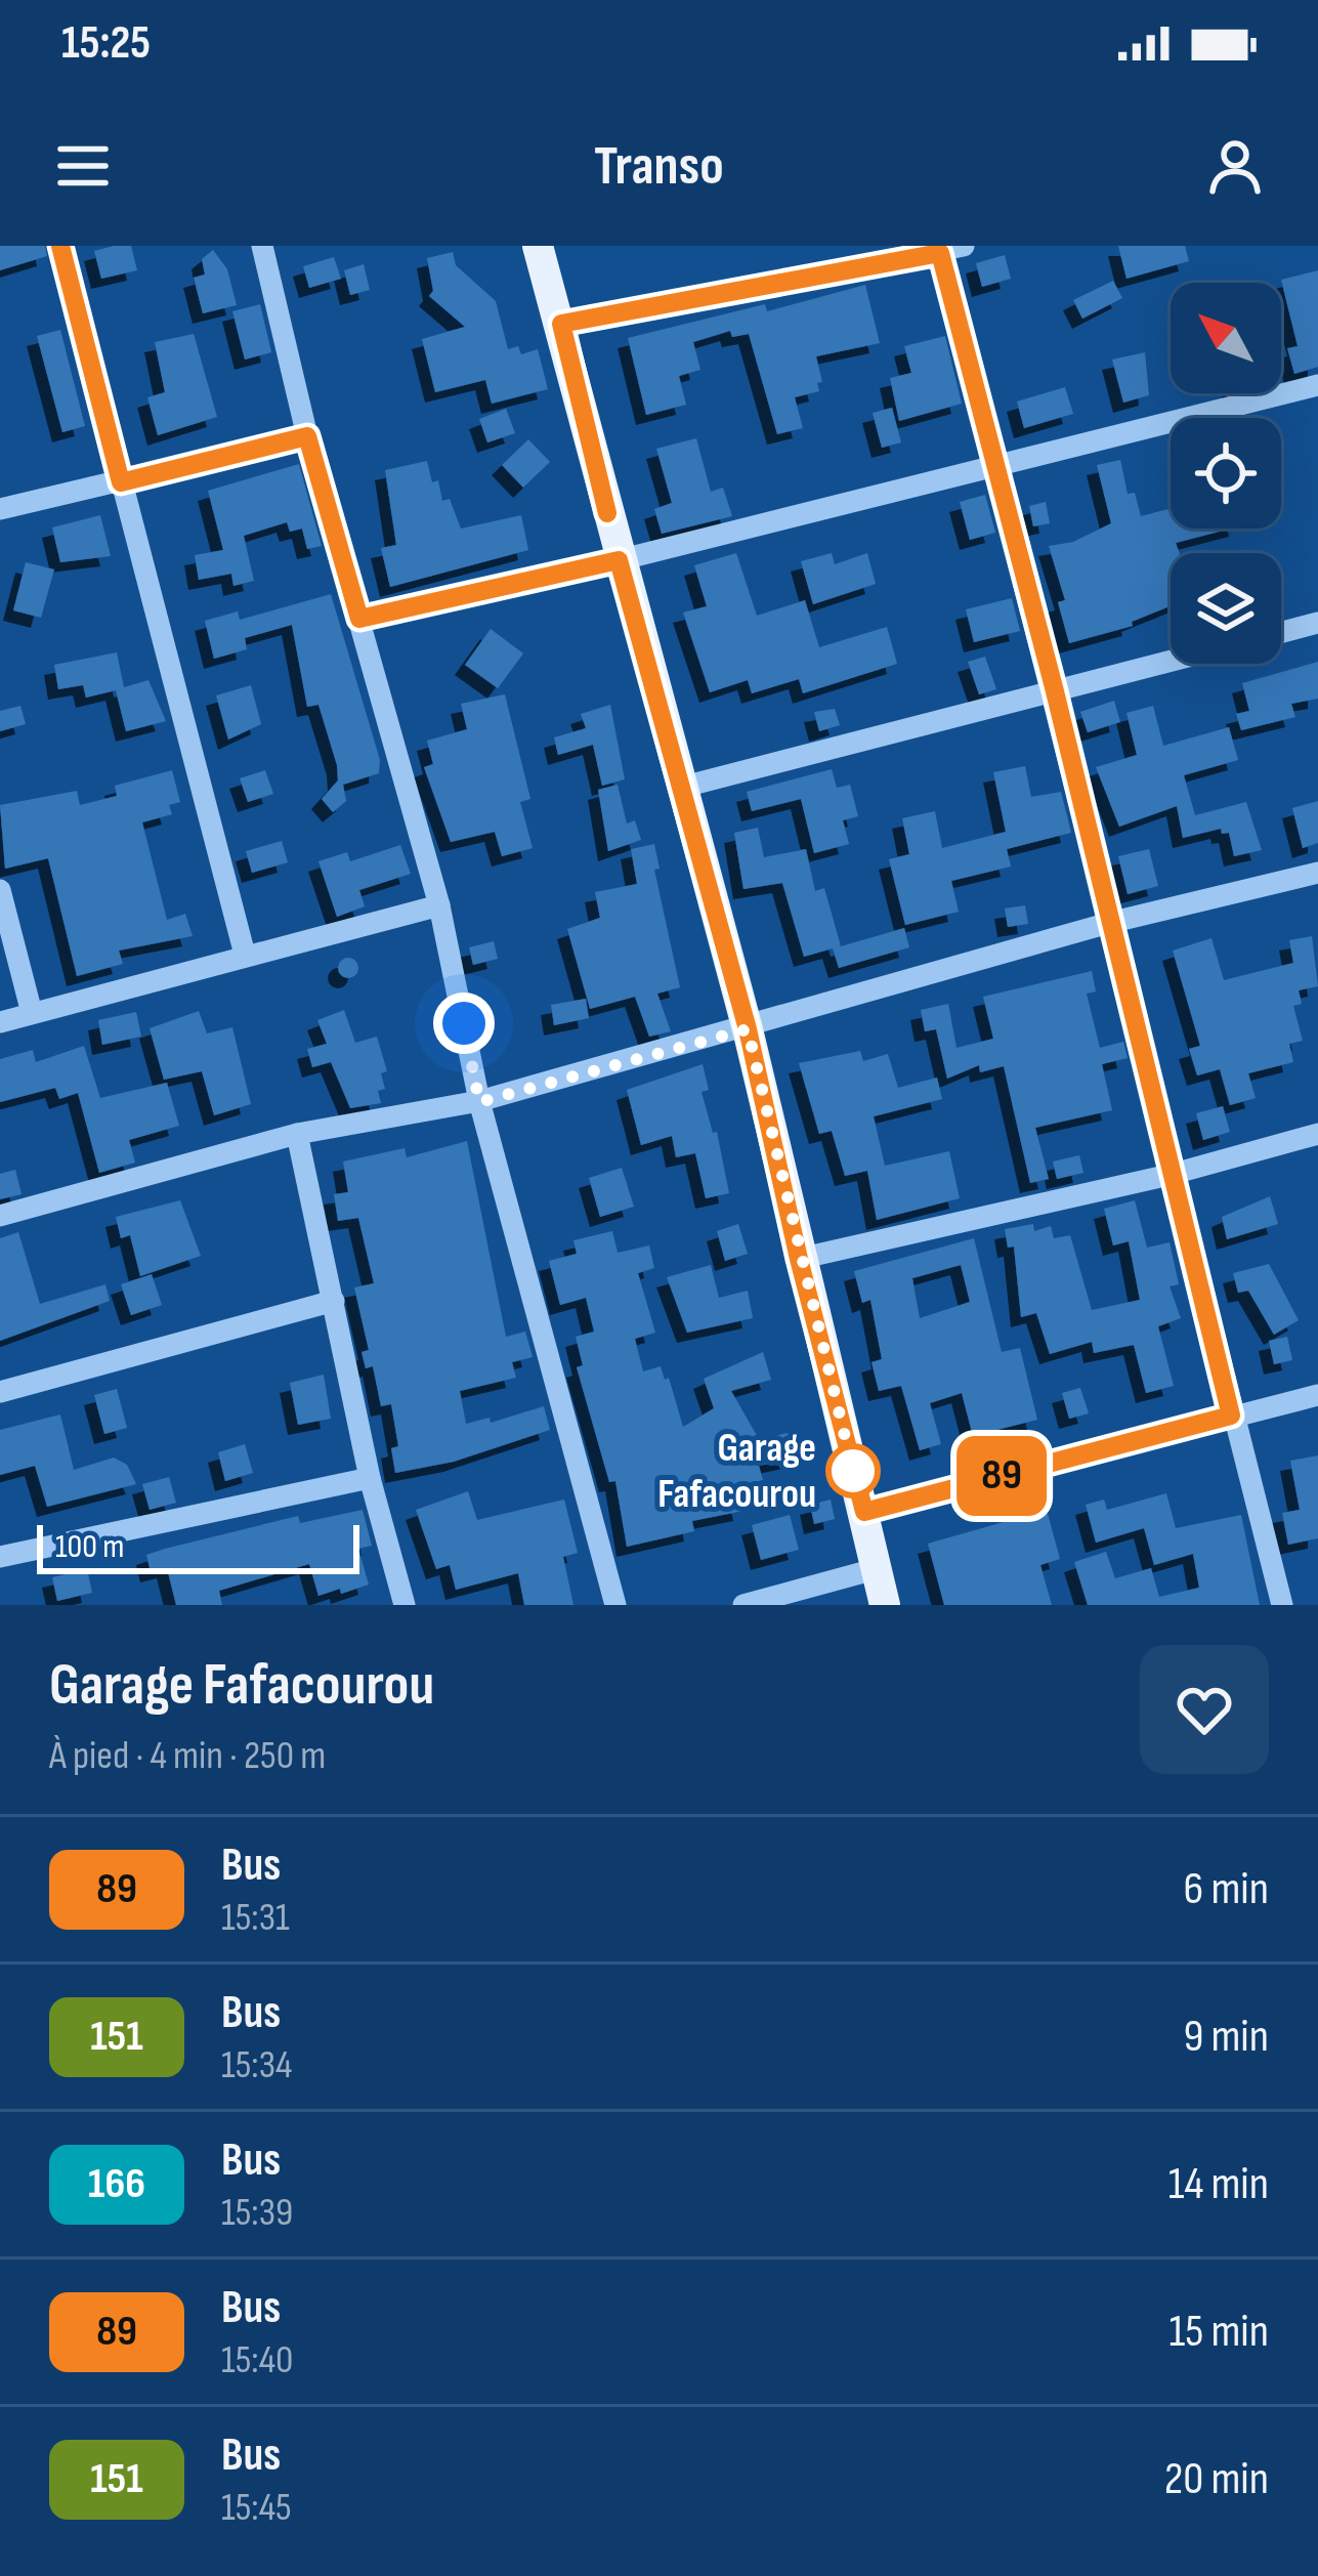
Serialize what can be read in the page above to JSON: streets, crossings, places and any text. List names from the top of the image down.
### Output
{
  "places": ["Garage Fafacourou"],
  "lines": ["bus line 89"],
  "scale_bar": "100 m",
  "north": "top left",
  "page": {
    "status": "15:25",
    "header": "Transo",
    "on_map": "89",
    "scale": "100 m",
    "heading": ["Garage Fafacourou", "À pied · 4 min · 250 m"],
    "list": [
      {
        "mark": "89",
        "name": "Bus",
        "note": "15:31",
        "value": "6 min"
      },
      {
        "mark": "151",
        "name": "Bus",
        "note": "15:34",
        "value": "9 min"
      },
      {
        "mark": "166",
        "name": "Bus",
        "note": "15:39",
        "value": "14 min"
      },
      {
        "mark": "89",
        "name": "Bus",
        "note": "15:40",
        "value": "15 min"
      },
      {
        "mark": "151",
        "name": "Bus",
        "note": "15:45",
        "value": "20 min"
      }
    ]
  }
}
